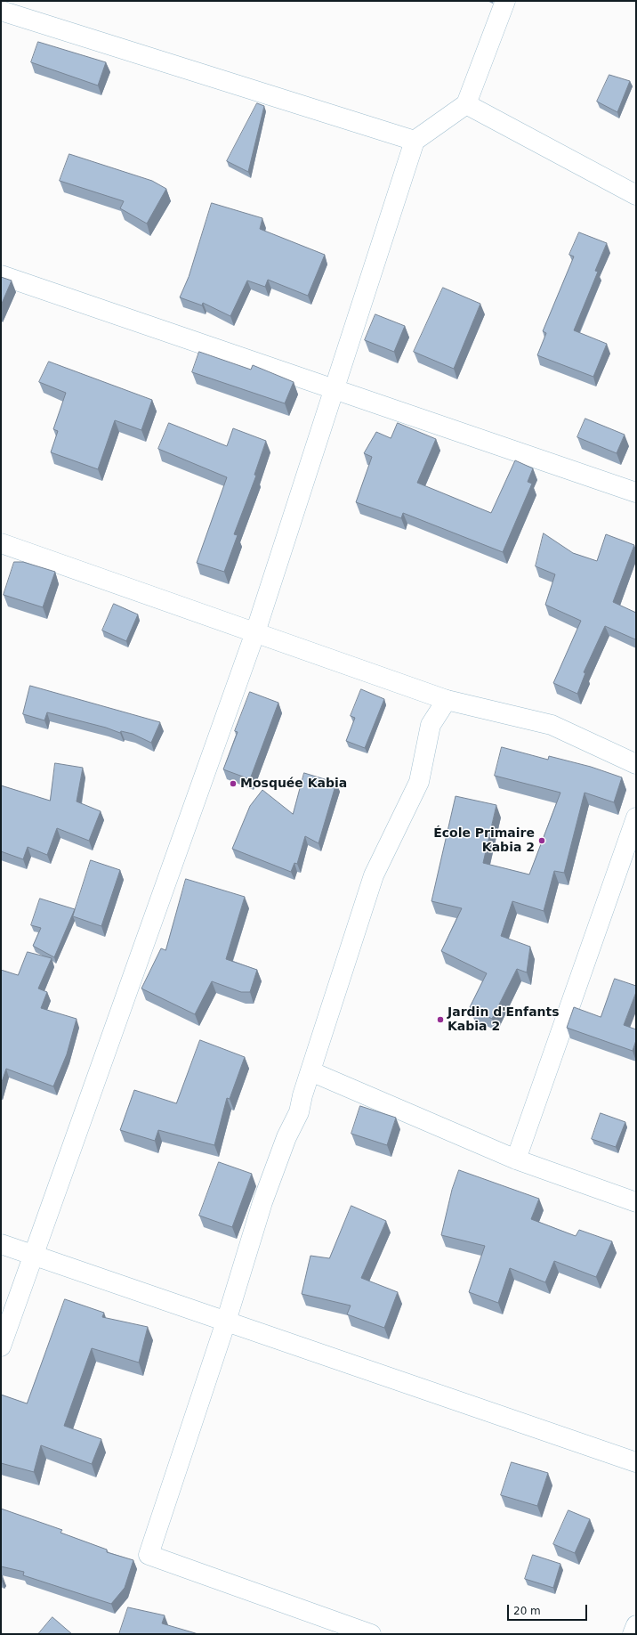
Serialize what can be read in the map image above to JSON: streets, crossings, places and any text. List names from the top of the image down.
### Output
{
  "places": ["Mosquée Kabia", "École Primaire Kabia 2", "Jardin d'Enfants Kabia 2"],
  "scale_bar": "20 m"
}
